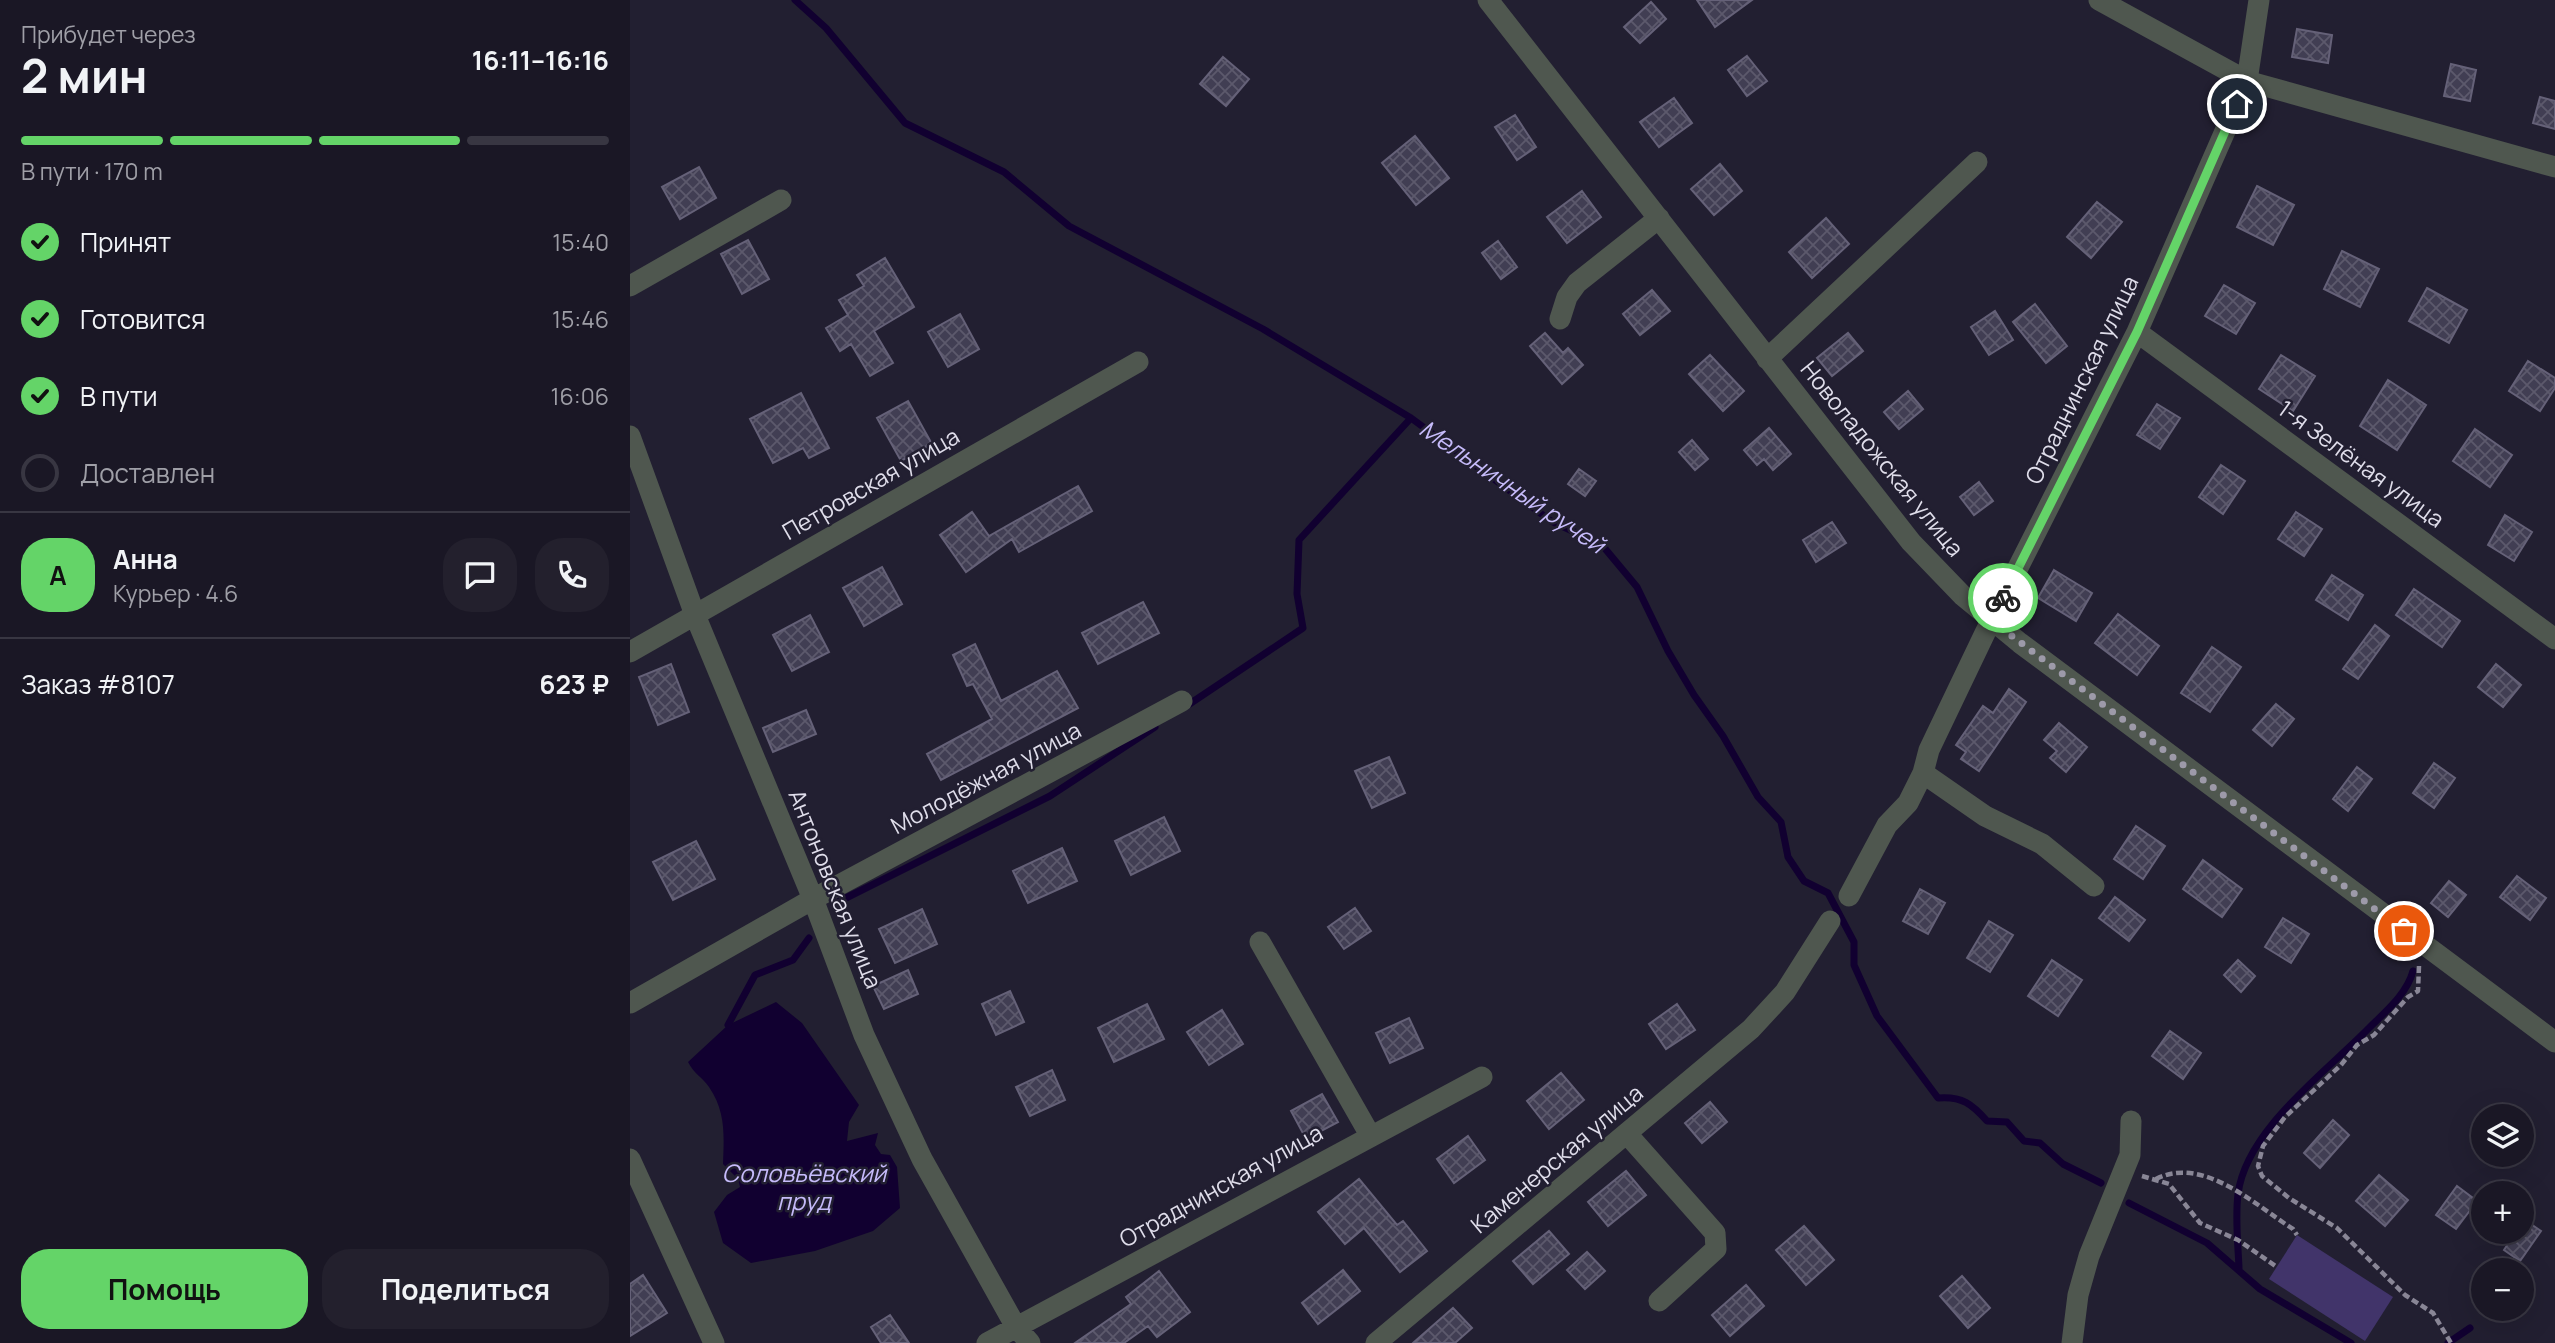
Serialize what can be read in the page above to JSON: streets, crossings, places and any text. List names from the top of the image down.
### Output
{
  "streets": {
    "street": [
      "Отраднинская улица",
      "Новоладожская улица",
      "1-я Зелёная улица",
      "Петровская улица",
      "Молодёжная улица",
      "Антоновская улица",
      "Каменерская улица"
    ]
  },
  "crossings": [
    ["Отраднинская улица", "Новоладожская улица"],
    ["Отраднинская улица", "1-я Зелёная улица"],
    ["Отраднинская улица", "Антоновская улица"],
    ["Петровская улица", "Антоновская улица"],
    ["Молодёжная улица", "Антоновская улица"]
  ],
  "water": ["Мельничный ручей", "Соловьёвский пруд"],
  "page": {
    "heading": ["2 мин", "Прибудет через", "16:11–16:16"],
    "panel": [
      "Анна",
      "Курьер · 4.6",
      "Заказ #8107",
      "623 ₽"
    ],
    "bar": "В пути · 170 m",
    "list": [
      ["Принят", "15:40"],
      ["Готовится", "15:46"],
      ["В пути", "16:06"],
      "Доставлен"
    ],
    "round": "А",
    "map_buttons": ["+", "−"],
    "buttons": ["Помощь", "Поделиться"]
  }
}
